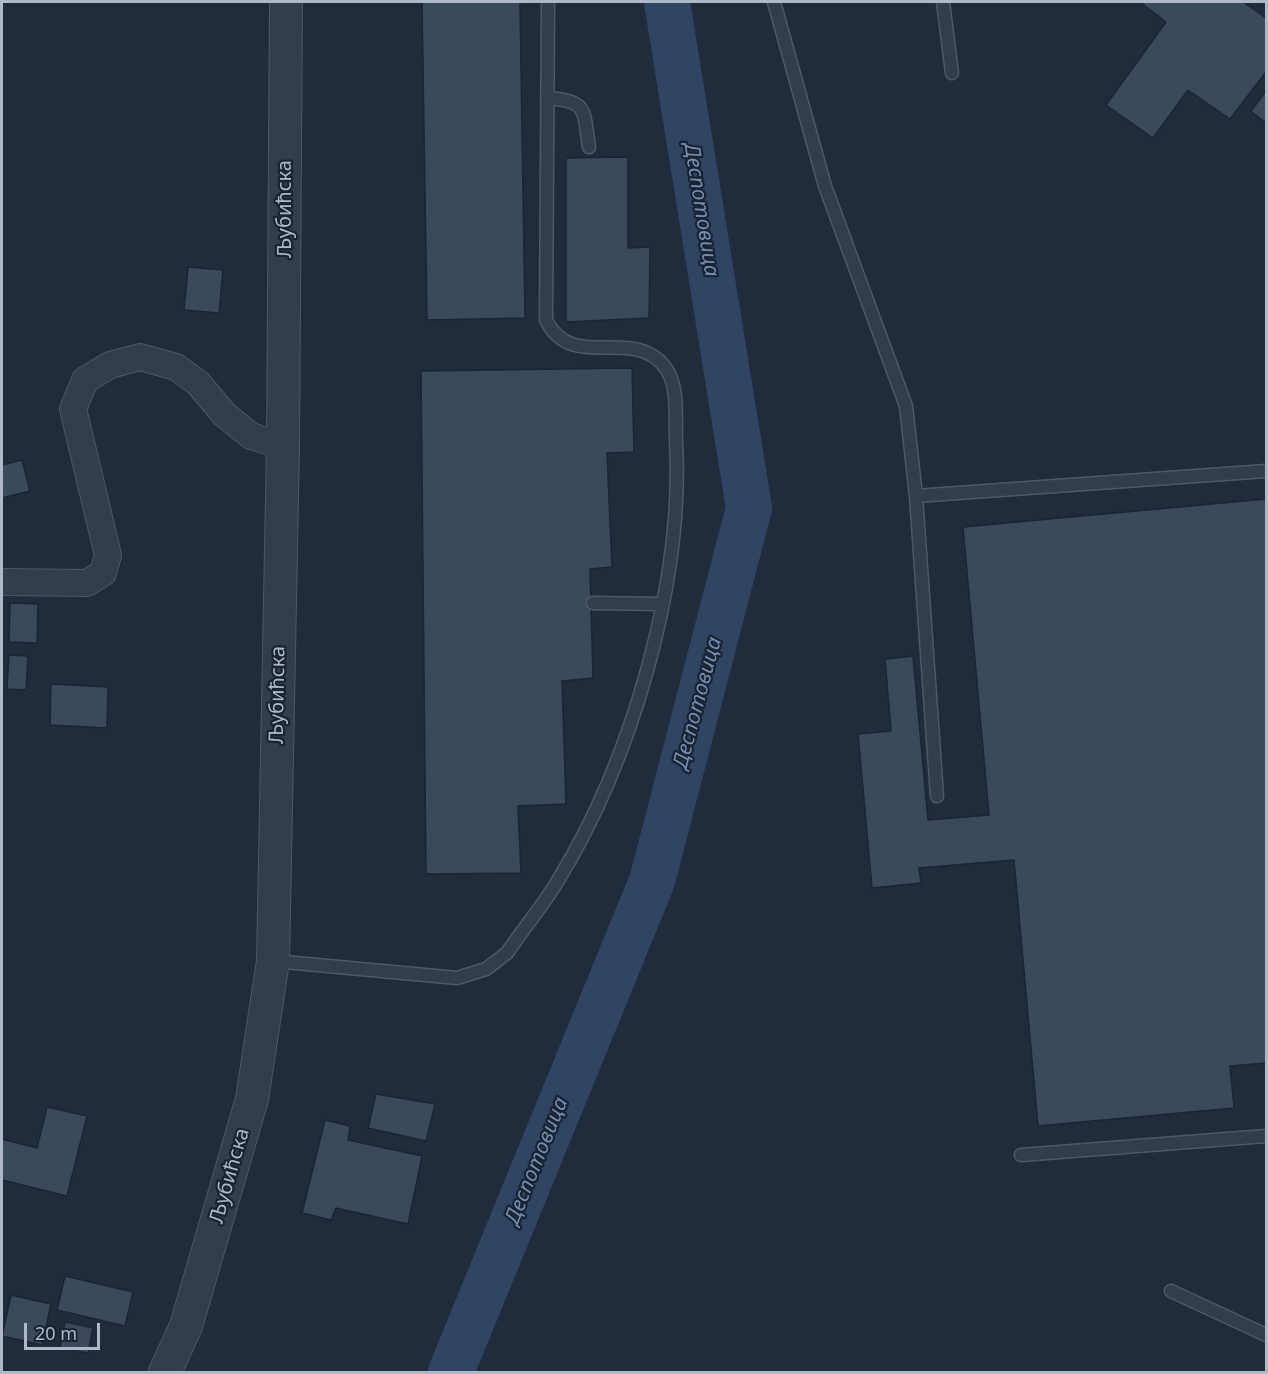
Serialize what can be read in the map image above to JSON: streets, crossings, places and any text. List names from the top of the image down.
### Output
{
  "streets": {
    "street": ["Љубићска"]
  },
  "water": ["Деспотовица"],
  "scale_bar": "20 m"
}
